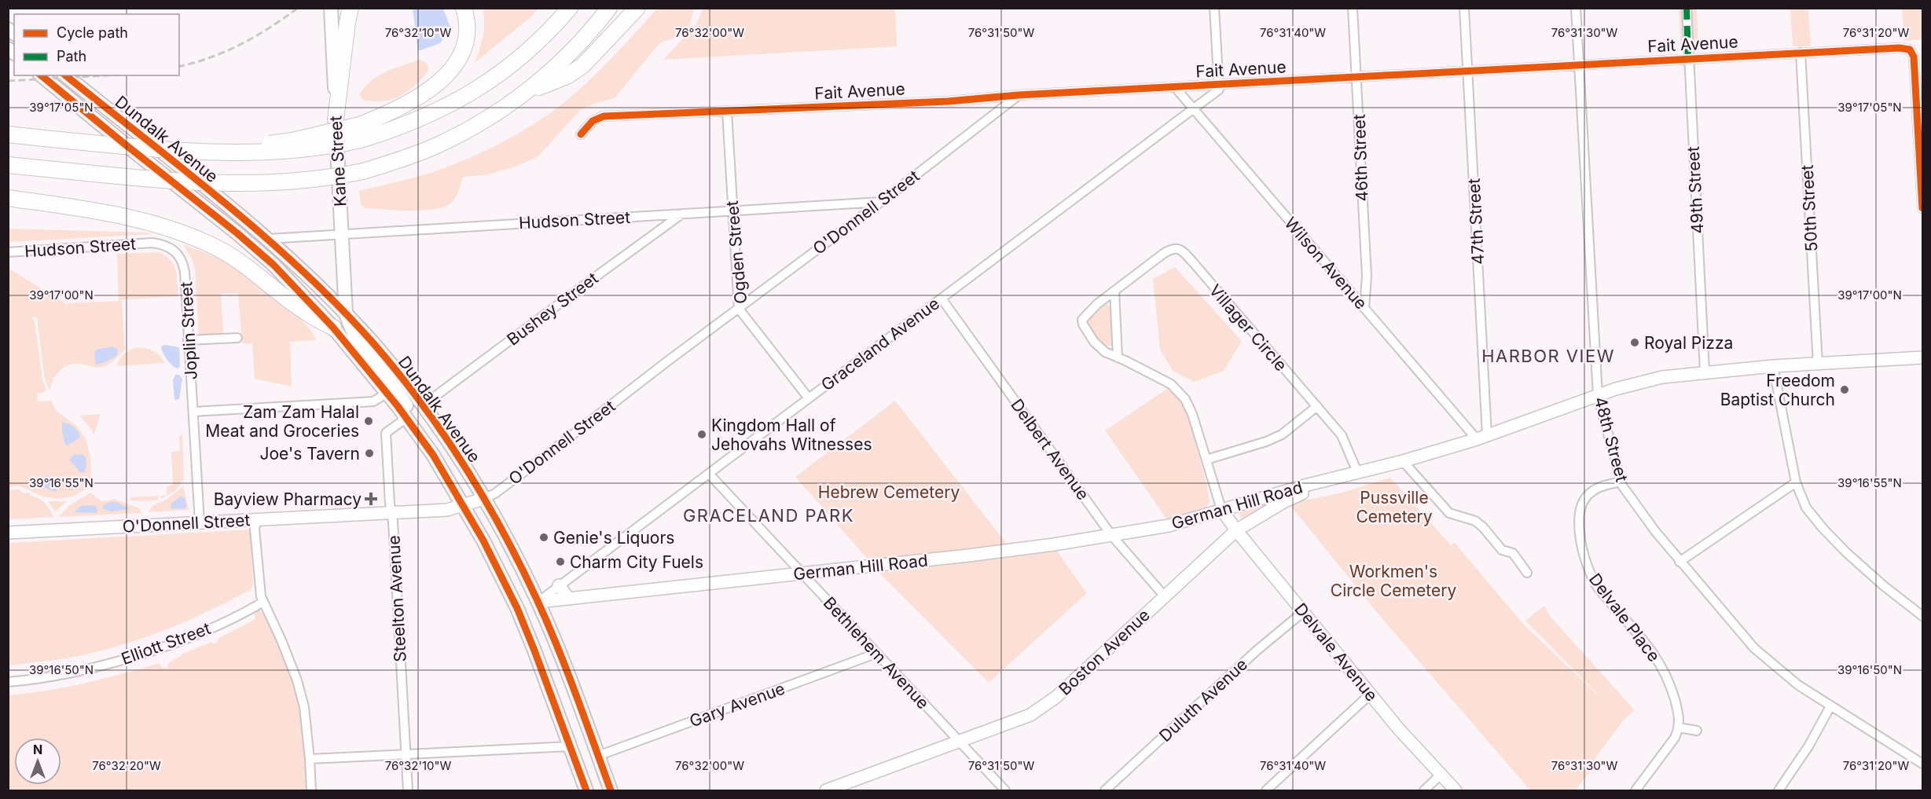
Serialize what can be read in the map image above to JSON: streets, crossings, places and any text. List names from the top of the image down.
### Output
{
  "streets": {
    "main road": ["Dundalk Avenue", "Kane Street"],
    "street": [
      "Fait Avenue",
      "46th Street",
      "49th Street",
      "50th Street",
      "O'Donnell Street",
      "Hudson Street",
      "47th Street",
      "Ogden Street",
      "Wilson Avenue",
      "Bushey Street",
      "Villager Circle",
      "Joplin Street",
      "Graceland Avenue",
      "48th Street",
      "Delbert Avenue",
      "German Hill Road",
      "Steelton Avenue",
      "Delvale Place",
      "Elliott Street",
      "Boston Avenue",
      "Delvale Avenue",
      "Bethlehem Avenue",
      "Duluth Avenue",
      "Gary Avenue"
    ]
  },
  "crossings": [
    ["Fait Avenue", "46th Street"],
    ["Fait Avenue", "49th Street"],
    ["Fait Avenue", "50th Street"],
    ["Fait Avenue", "O'Donnell Street"],
    ["Fait Avenue", "47th Street"],
    ["Fait Avenue", "Ogden Street"],
    ["Fait Avenue", "Wilson Avenue"],
    ["Fait Avenue", "Graceland Avenue"],
    ["Fait Avenue", "48th Street"],
    ["Dundalk Avenue", "Kane Street"],
    ["Dundalk Avenue", "O'Donnell Street"],
    ["Dundalk Avenue", "Hudson Street"],
    ["Dundalk Avenue", "Bushey Street"],
    ["Dundalk Avenue", "Graceland Avenue"],
    ["Dundalk Avenue", "German Hill Road"],
    ["Dundalk Avenue", "Steelton Avenue"],
    ["Dundalk Avenue", "Gary Avenue"],
    ["46th Street", "Wilson Avenue"],
    ["Kane Street", "Hudson Street"],
    ["49th Street", "German Hill Road"],
    ["50th Street", "German Hill Road"],
    ["O'Donnell Street", "Hudson Street"],
    ["O'Donnell Street", "Ogden Street"],
    ["O'Donnell Street", "Joplin Street"],
    ["O'Donnell Street", "Steelton Avenue"],
    ["Hudson Street", "Ogden Street"],
    ["Hudson Street", "Bushey Street"],
    ["Hudson Street", "Joplin Street"],
    ["47th Street", "Wilson Avenue"],
    ["47th Street", "German Hill Road"],
    ["Ogden Street", "Graceland Avenue"],
    ["Wilson Avenue", "Graceland Avenue"],
    ["Wilson Avenue", "German Hill Road"],
    ["Villager Circle", "German Hill Road"],
    ["Villager Circle", "Boston Avenue"],
    ["Villager Circle", "Delvale Avenue"],
    ["Graceland Avenue", "Delbert Avenue"],
    ["Graceland Avenue", "German Hill Road"],
    ["Graceland Avenue", "Bethlehem Avenue"],
    ["48th Street", "German Hill Road"],
    ["48th Street", "Delvale Place"],
    ["Delbert Avenue", "German Hill Road"],
    ["Delbert Avenue", "Boston Avenue"],
    ["German Hill Road", "Boston Avenue"],
    ["German Hill Road", "Delvale Avenue"],
    ["German Hill Road", "Bethlehem Avenue"],
    ["Boston Avenue", "Delvale Avenue"],
    ["Boston Avenue", "Bethlehem Avenue"],
    ["Delvale Avenue", "Duluth Avenue"],
    ["Bethlehem Avenue", "Gary Avenue"]
  ],
  "districts": ["HARBOR VIEW", "GRACELAND PARK"],
  "parks": ["Hebrew Cemetery", "Pussville Cemetery", "Workmen's Circle Cemetery"],
  "places": {
    "other": [
      "Royal Pizza",
      "Freedom Baptist Church",
      "Zam Zam Halal Meat and Groceries",
      "Kingdom Hall of Jehovahs Witnesses",
      "Joe's Tavern",
      "Genie's Liquors",
      "Charm City Fuels"
    ],
    "health": ["Bayview Pharmacy"]
  },
  "legend": ["Cycle path", "Path"],
  "north": "top",
  "coordinates": [
    "76°32'10\"W",
    "76°32'00\"W",
    "76°31'50\"W",
    "76°31'40\"W",
    "76°31'30\"W",
    "76°31'20\"W",
    "39°17'05\"N",
    "39°17'00\"N",
    "39°16'55\"N",
    "39°16'50\"N",
    "76°32'20\"W"
  ]
}
